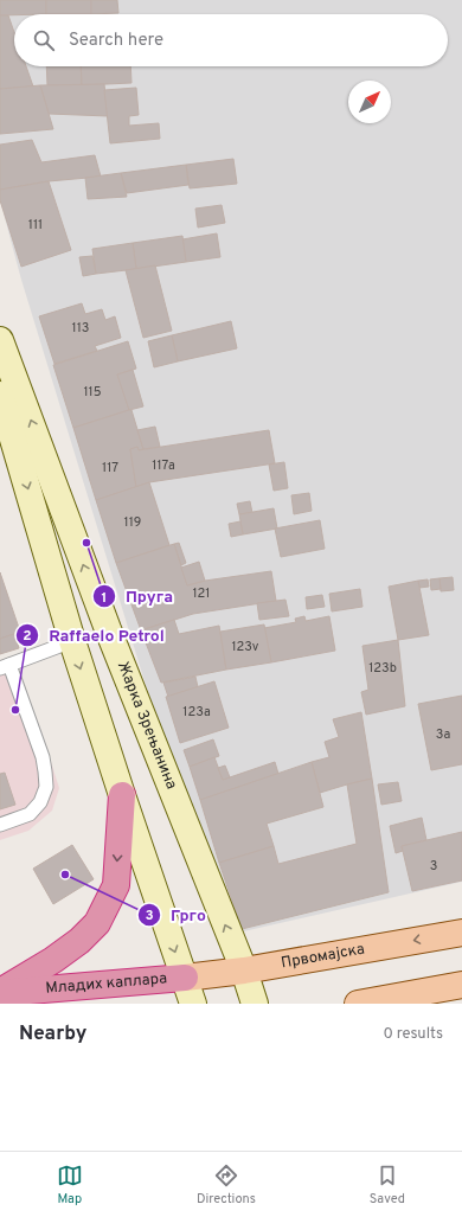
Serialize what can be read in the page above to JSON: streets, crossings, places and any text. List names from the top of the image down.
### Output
{
  "streets": {
    "highway": ["Младих каплара"],
    "main road": ["Првомајска"],
    "street": ["Жарка Зрењанина"]
  },
  "crossings": [
    ["Жарка Зрењанина", "Првомајска"],
    ["Првомајска", "Младих каплара"]
  ],
  "places": ["Пруга", "Raffaelo Petrol", "Грго"],
  "house_numbers": [
    "111",
    "113",
    "115",
    "117a",
    "117",
    "119",
    "121",
    "123v",
    "123b",
    "123a",
    "3a",
    "3"
  ],
  "north": "top right",
  "page": {
    "search": "Search here",
    "heading": ["Nearby", "0 results"],
    "nav": ["Map", "Directions", "Saved"]
  }
}
